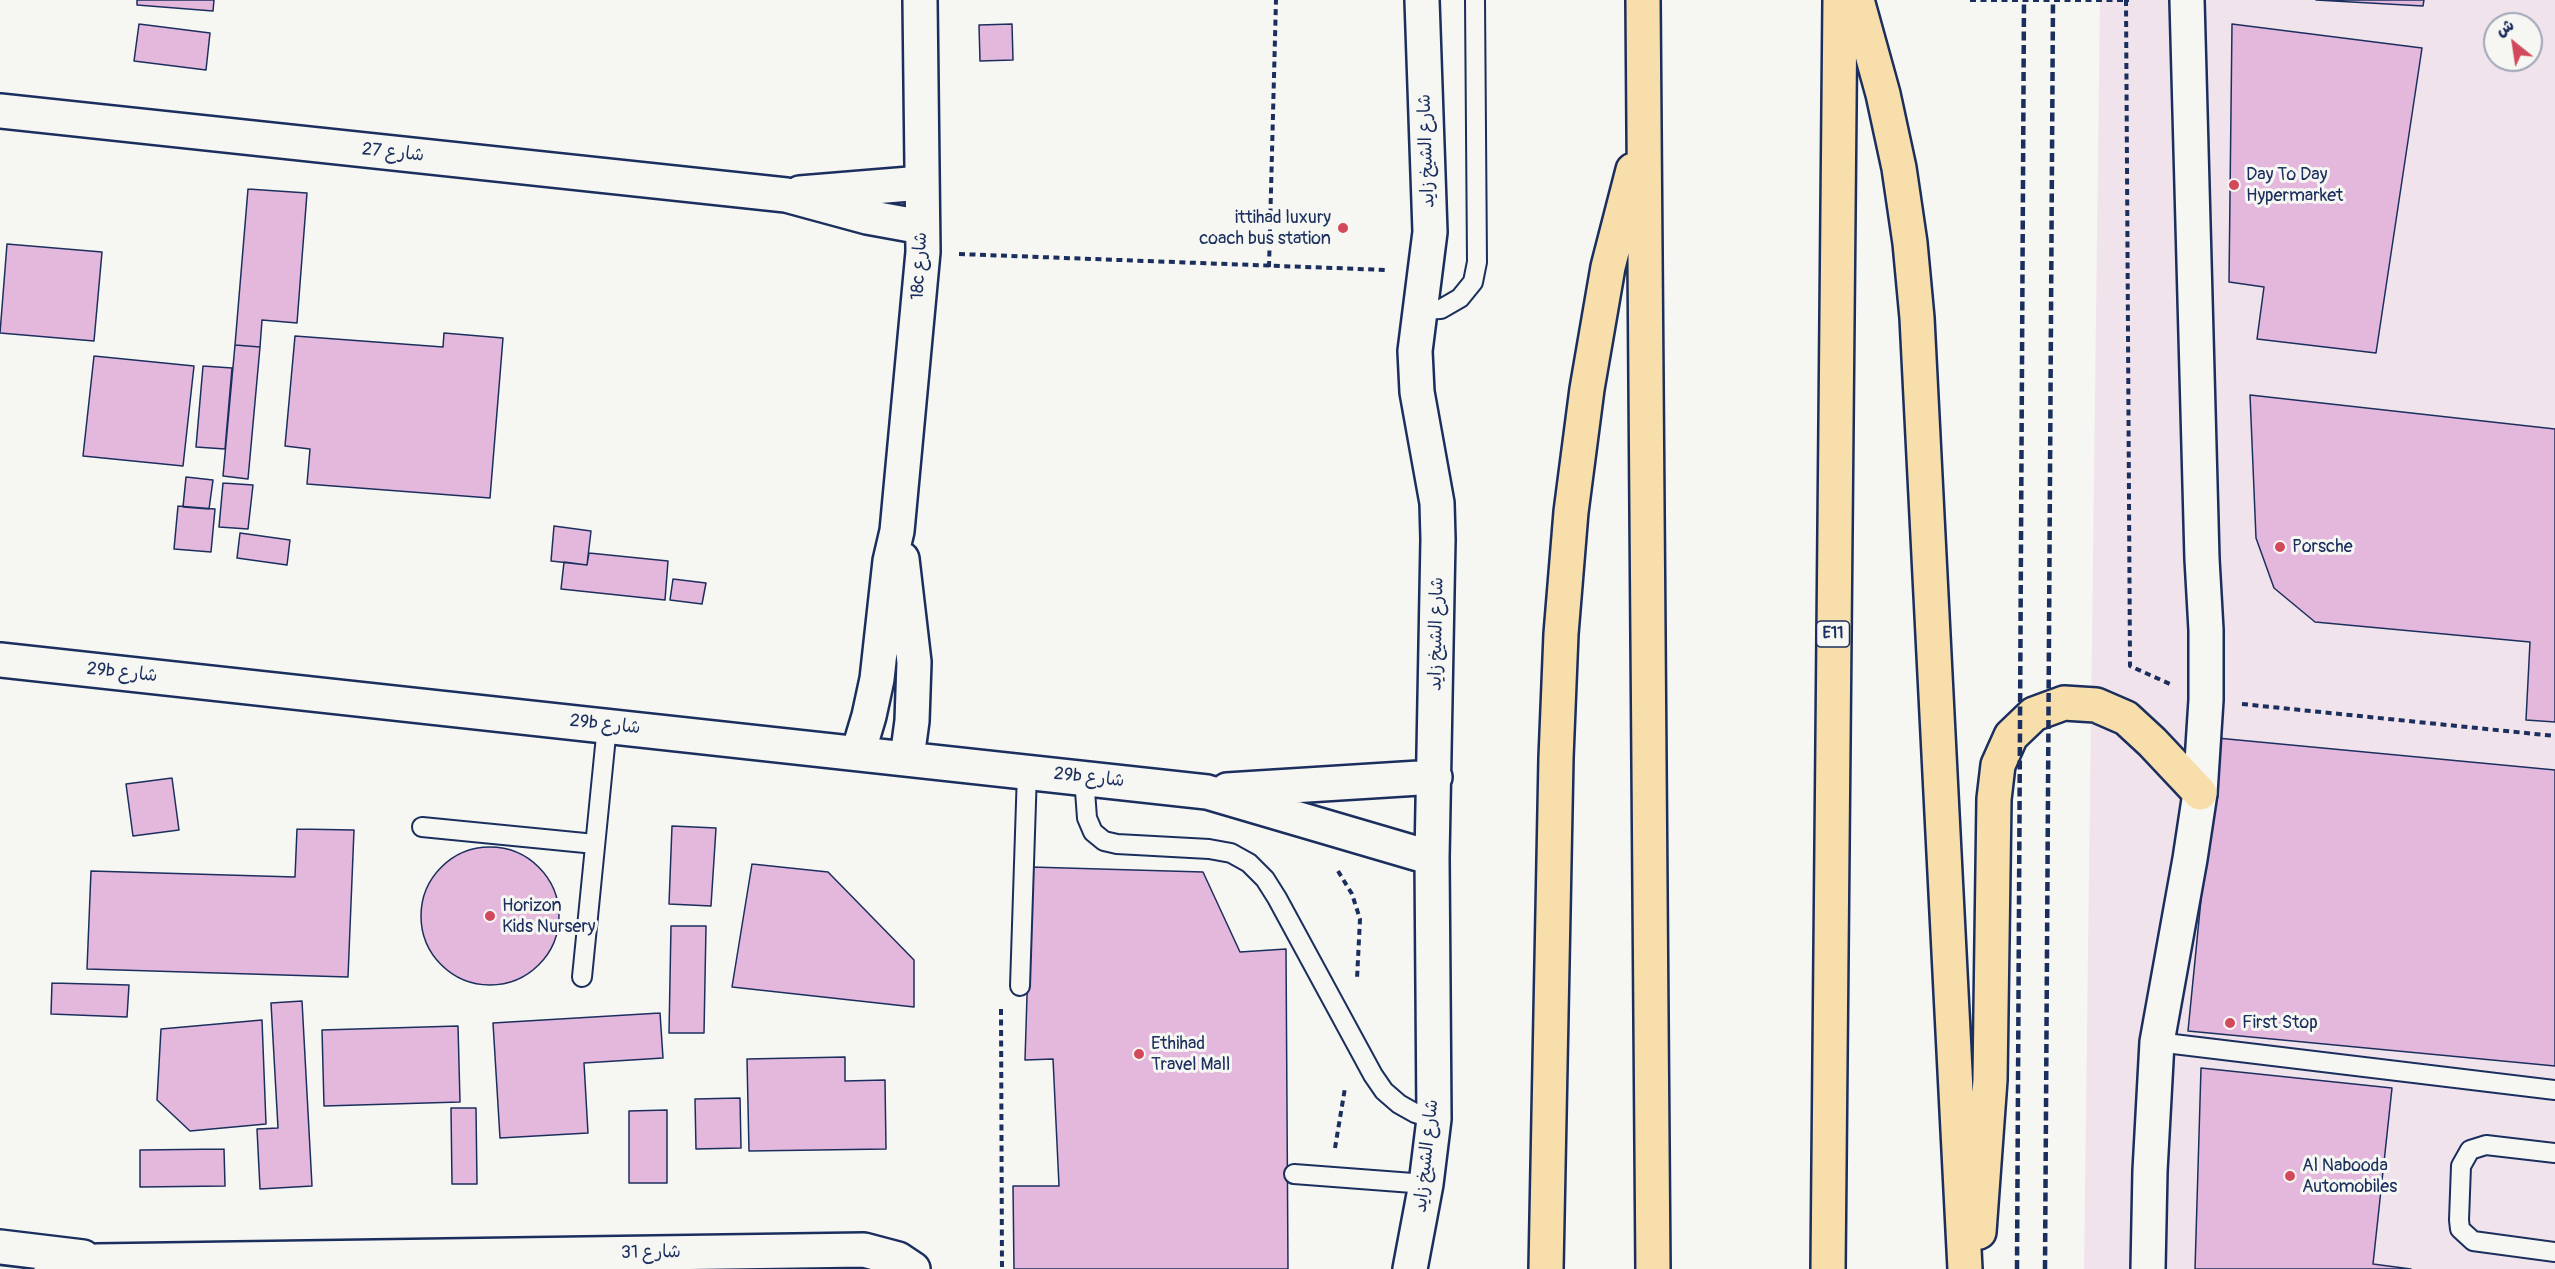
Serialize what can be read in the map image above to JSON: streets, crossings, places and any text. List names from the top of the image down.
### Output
{
  "streets": {
    "highway": ["E11"],
    "street": [
      "شارع الشيخ زايد",
      "شارع 27",
      "18c شارع",
      "29b شارع",
      "شارع 31"
    ]
  },
  "crossings": [
    ["شارع الشيخ زايد", "29b شارع"],
    ["شارع 27", "18c شارع"],
    ["18c شارع", "29b شارع"]
  ],
  "places": [
    "Day To Day Hypermarket",
    "ittihad luxury coach bus station",
    "Porsche",
    "Horizon Kids Nursery",
    "First Stop",
    "Ethihad Travel Mall",
    "Al Nabooda Automobiles"
  ],
  "north": "top left"
}
